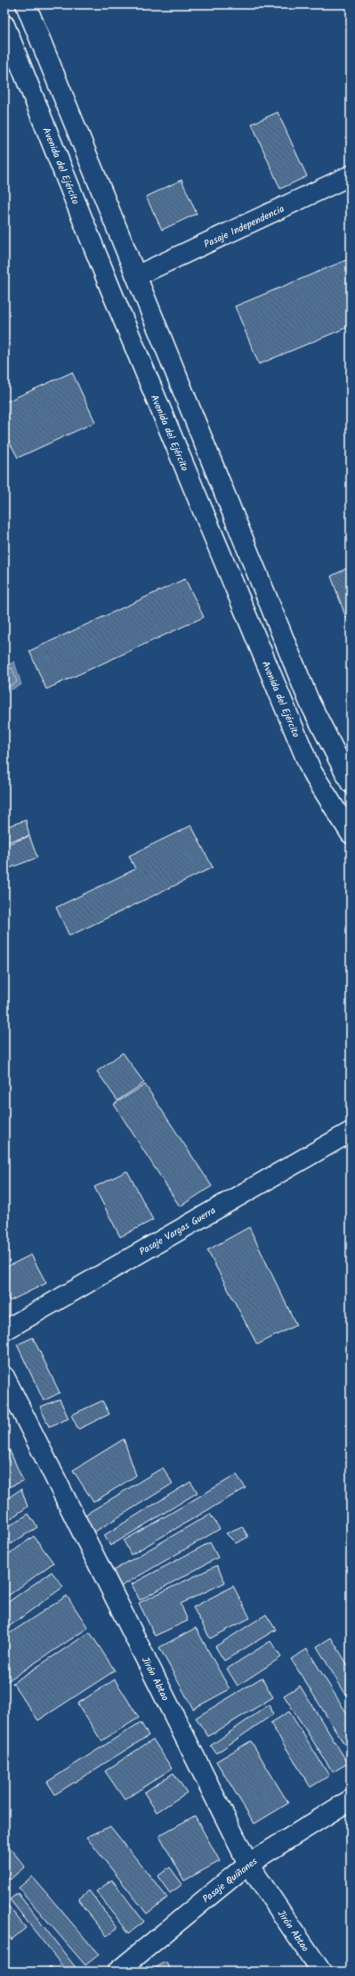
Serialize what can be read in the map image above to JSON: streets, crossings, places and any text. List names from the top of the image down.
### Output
{
  "streets": {
    "main road": [
      "Avenida del Ejército",
      "Pasaje Independencia",
      "Pasaje Vargas Guerra",
      "Jirón Abtao",
      "Pasaje Quiñones"
    ]
  },
  "crossings": [
    ["Jirón Abtao", "Pasaje Quiñones"]
  ]
}
